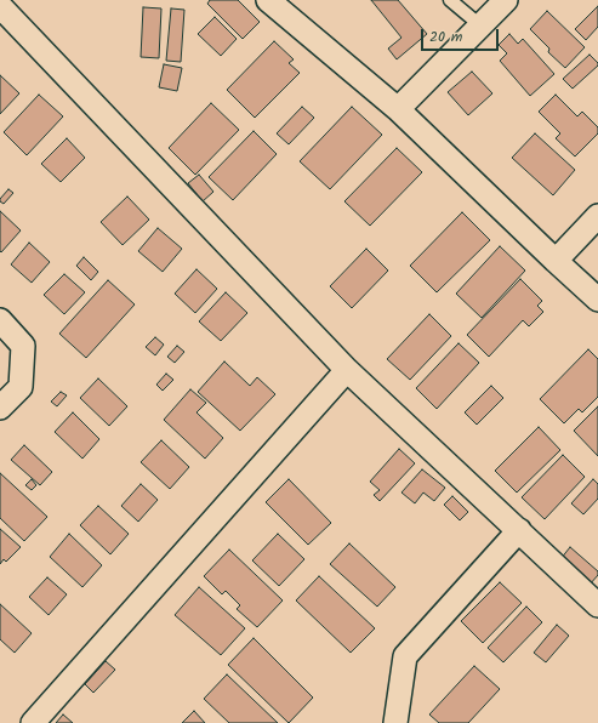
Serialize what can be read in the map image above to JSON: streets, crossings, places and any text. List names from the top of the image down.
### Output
{
  "scale_bar": "20 m"
}
